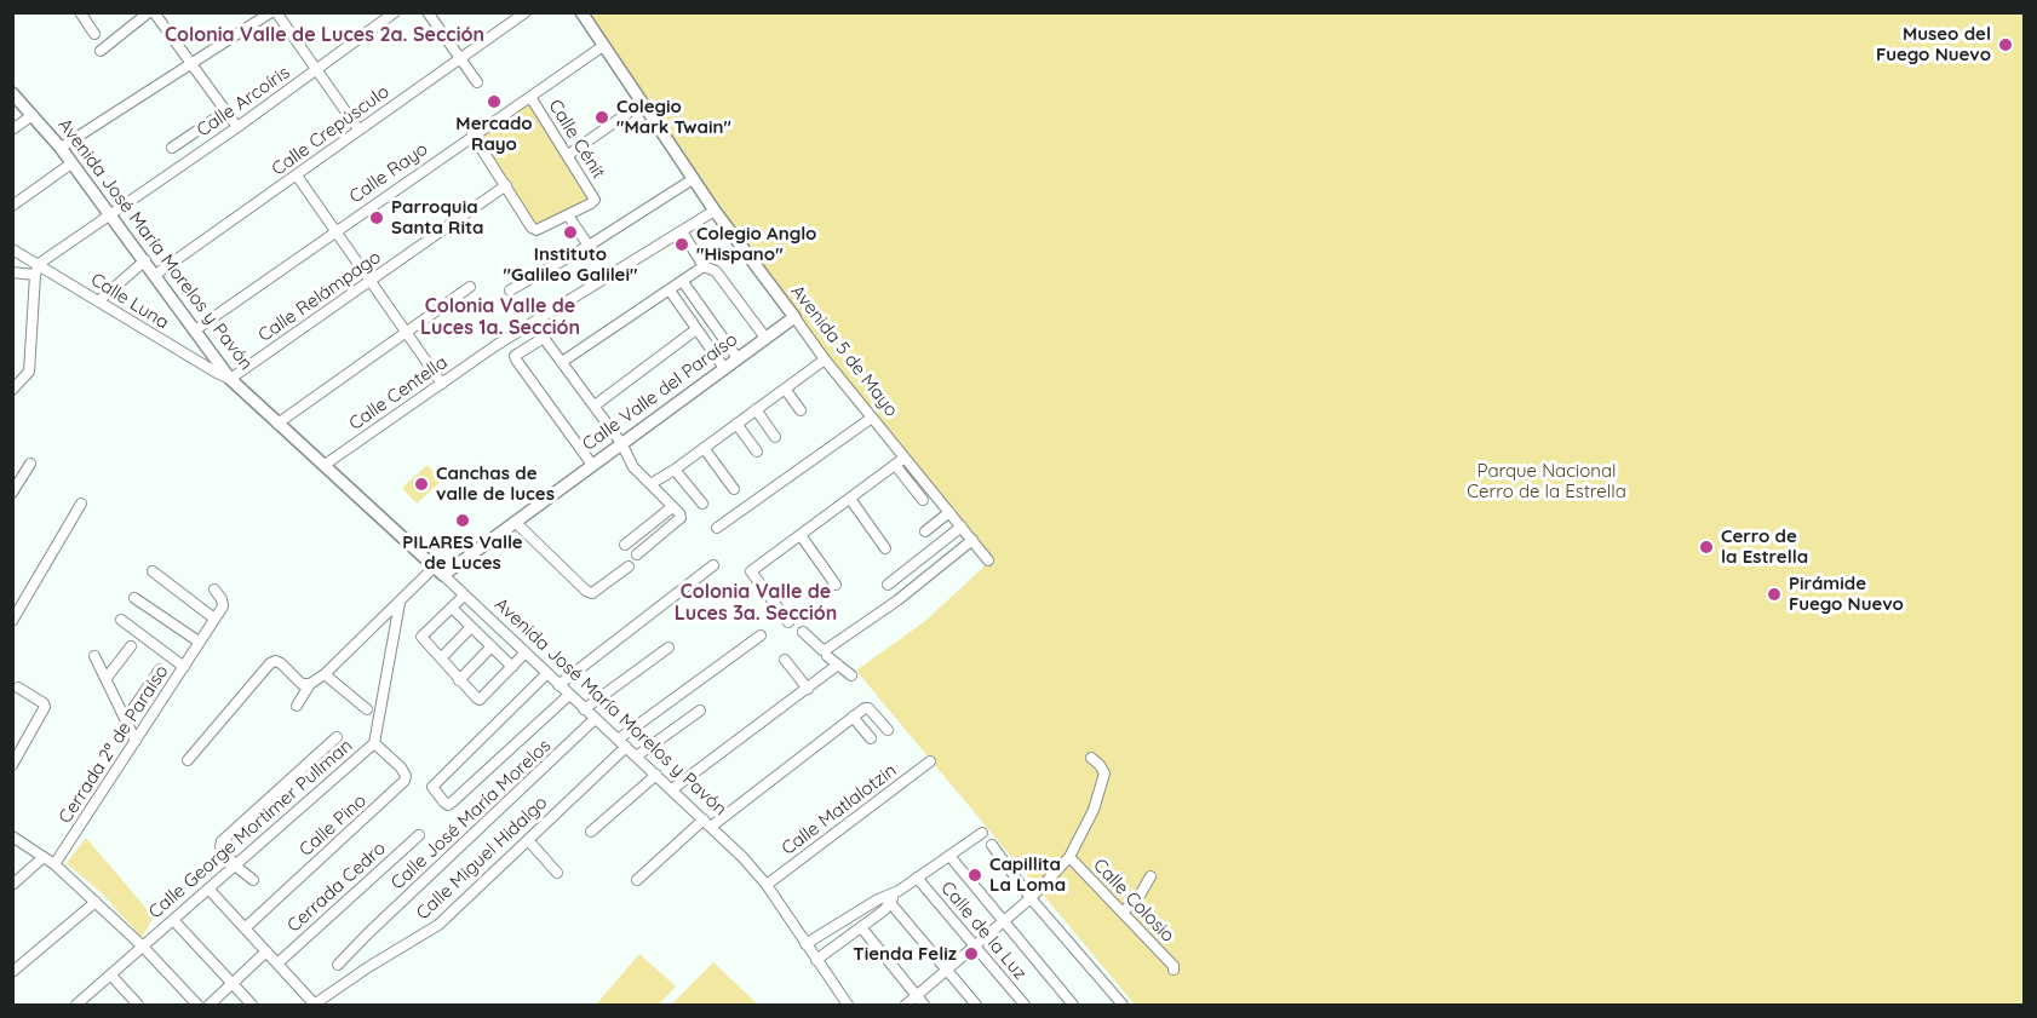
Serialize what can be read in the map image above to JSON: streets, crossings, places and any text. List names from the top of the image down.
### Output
{
  "streets": {
    "street": [
      "Calle Arcoíris",
      "Calle Crepúsculo",
      "Calle Cénit",
      "Calle Rayo",
      "Avenida José María Morelos y Pavón",
      "Calle Relámpago",
      "Calle Luna",
      "Avenida 5 de Mayo",
      "Calle Valle del Paraíso",
      "Calle Centella",
      "Cerrada 2ª de Paraíso",
      "Calle Matlalotzin",
      "Calle José María Morelos",
      "Calle Pino",
      "Calle George Mortimer Pullman",
      "Calle Miguel Hidalgo",
      "Cerrada Cedro",
      "Calle Colosio",
      "Calle de la Luz"
    ]
  },
  "crossings": [
    ["Calle Arcoíris", "Avenida José María Morelos y Pavón"],
    ["Calle Arcoíris", "Calle Luna"],
    ["Calle Crepúsculo", "Avenida José María Morelos y Pavón"],
    ["Calle Cénit", "Calle Rayo"],
    ["Calle Rayo", "Avenida José María Morelos y Pavón"],
    ["Calle Rayo", "Avenida 5 de Mayo"],
    ["Avenida José María Morelos y Pavón", "Calle Relámpago"],
    ["Avenida José María Morelos y Pavón", "Calle Luna"],
    ["Avenida José María Morelos y Pavón", "Calle Valle del Paraíso"],
    ["Avenida José María Morelos y Pavón", "Calle Centella"],
    ["Avenida José María Morelos y Pavón", "Calle Matlalotzin"],
    ["Avenida José María Morelos y Pavón", "Calle José María Morelos"],
    ["Avenida José María Morelos y Pavón", "Calle Miguel Hidalgo"],
    ["Calle Relámpago", "Calle Luna"],
    ["Avenida 5 de Mayo", "Calle Valle del Paraíso"],
    ["Avenida 5 de Mayo", "Calle Centella"],
    ["Calle Pino", "Calle George Mortimer Pullman"],
    ["Calle Colosio", "Calle de la Luz"]
  ],
  "districts": ["Colonia Valle de Luces 2a. Sección", "Colonia Valle de Luces 1a. Sección", "Colonia Valle de Luces 3a. Sección"],
  "parks": ["Parque Nacional Cerro de la Estrella"],
  "places": [
    "Museo del Fuego Nuevo",
    "Mercado Rayo",
    "Colegio \"Mark Twain\"",
    "Parroquia Santa Rita",
    "Instituto \"Galileo Galilei\"",
    "Colegio Anglo \"Hispano\"",
    "Canchas de valle de luces",
    "PILARES Valle de Luces",
    "Cerro de la Estrella",
    "Pirámide Fuego Nuevo",
    "Capillita La Loma",
    "Tienda Feliz"
  ]
}
